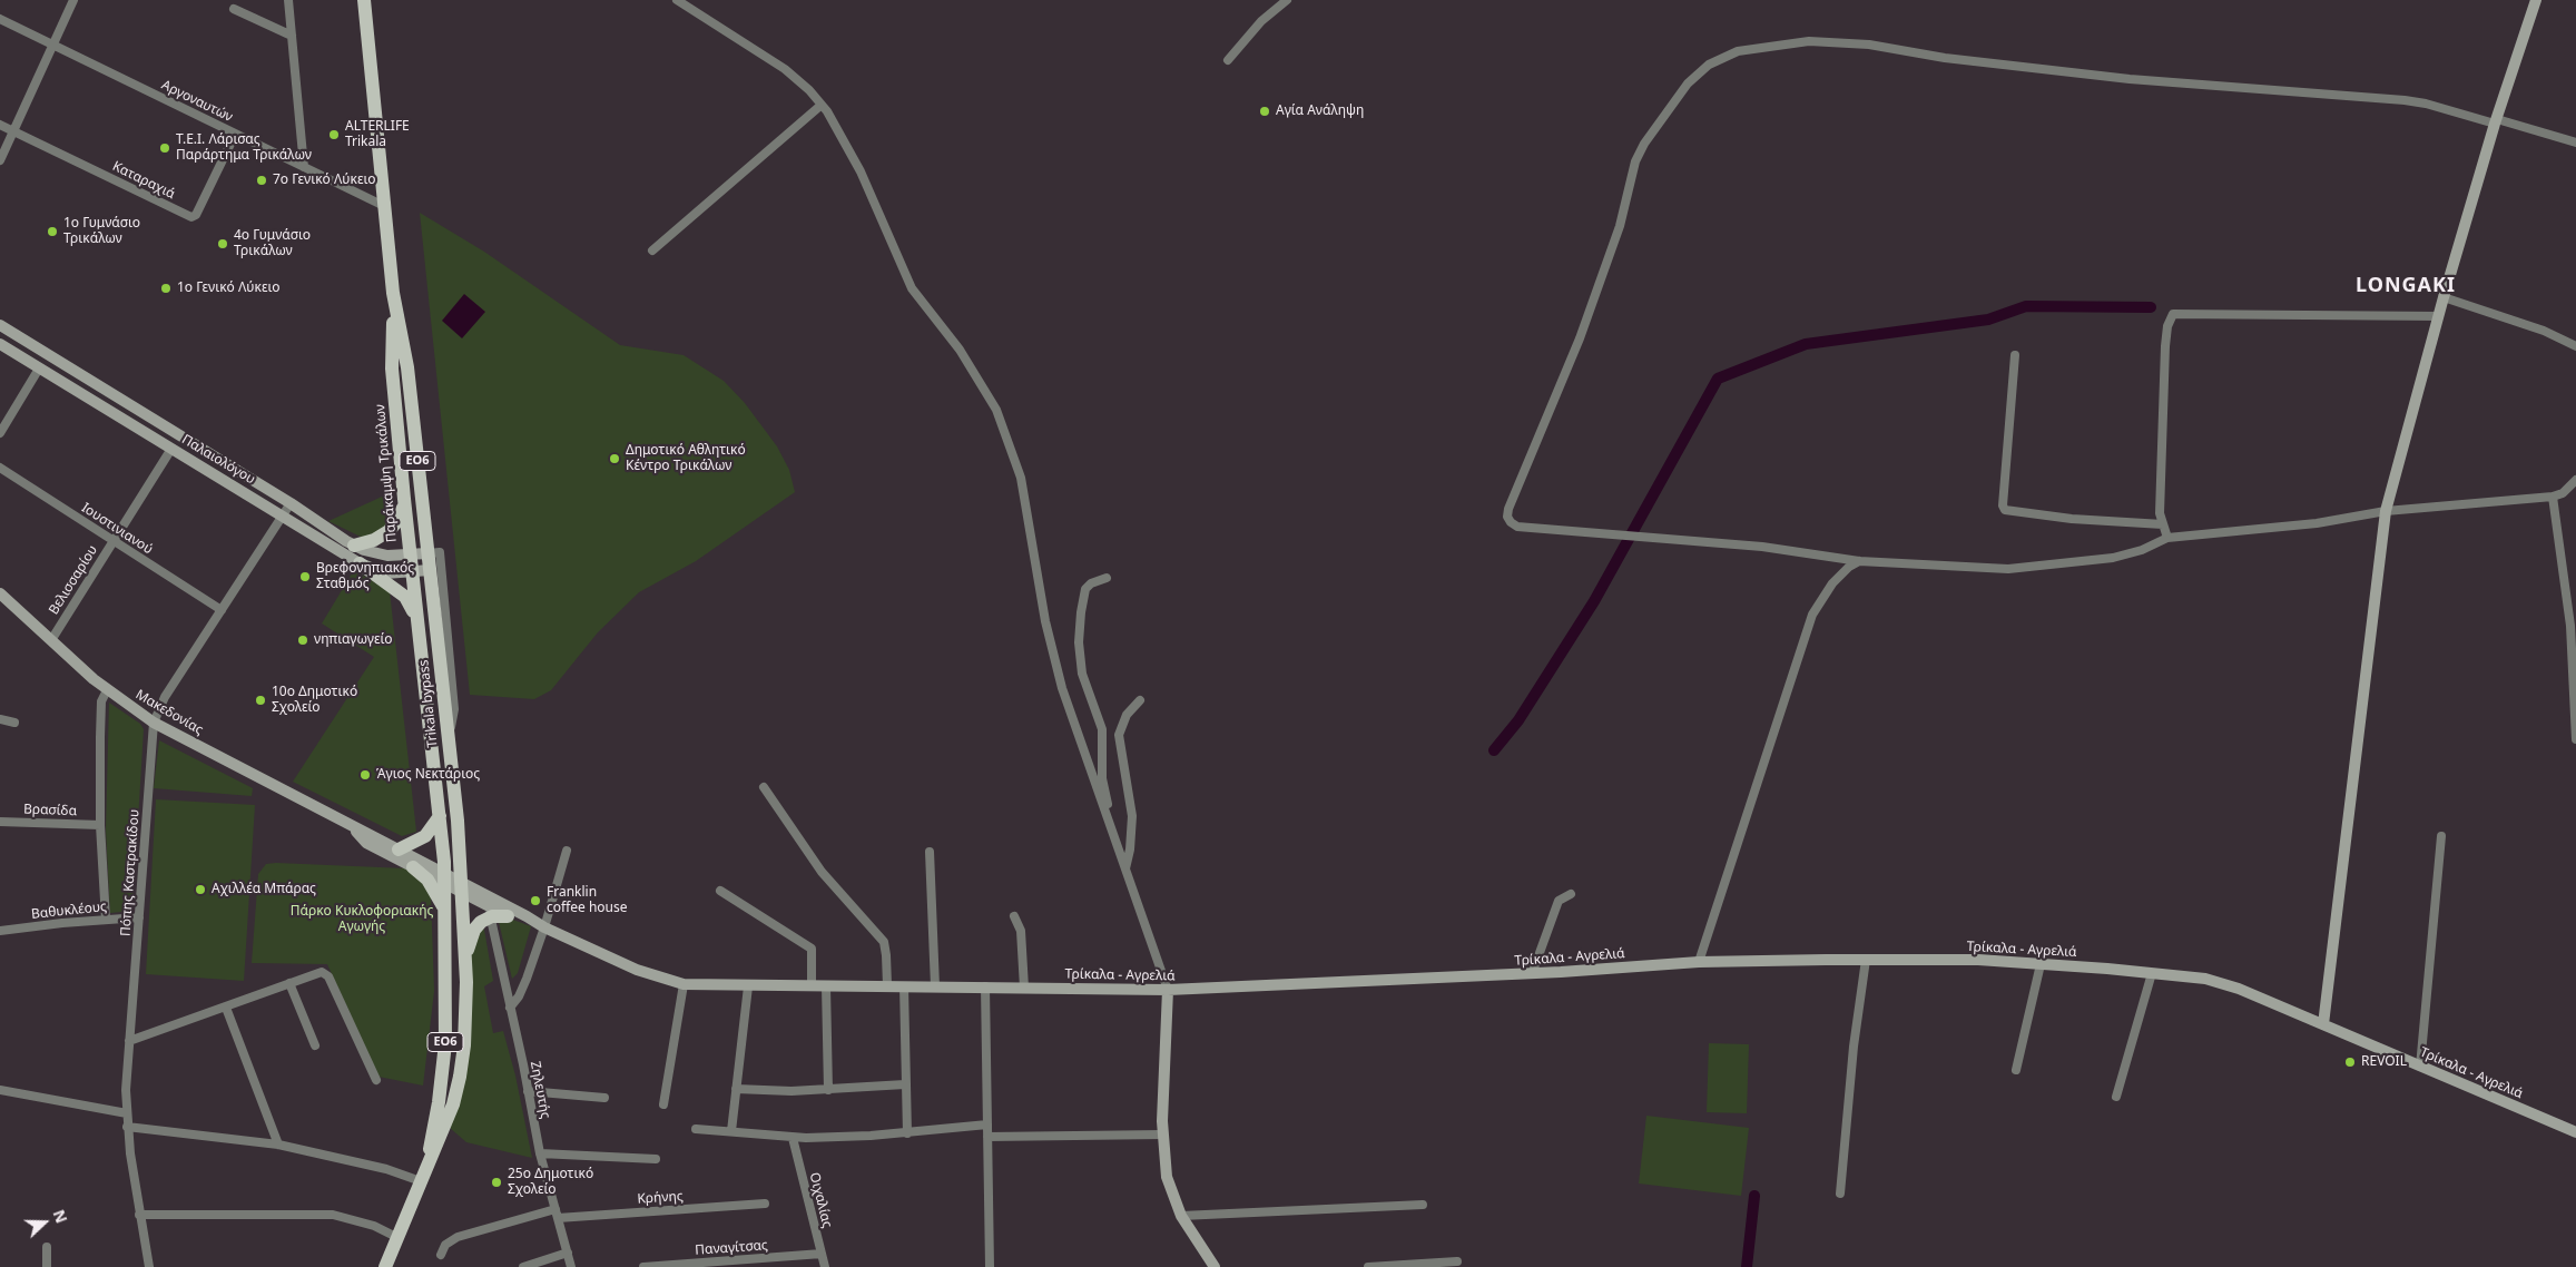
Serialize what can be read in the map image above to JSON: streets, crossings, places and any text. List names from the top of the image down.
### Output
{
  "streets": {
    "main road": [
      "Παλαιολόγου",
      "ΕΟ6",
      "Παράκαμψη Τρικάλων",
      "Trikala bypass",
      "Μακεδονίας",
      "Τρίκαλα - Αγρελιά"
    ],
    "street": [
      "Αργοναυτών",
      "Καταραχιά",
      "Ιουστινιανού",
      "Βελισσαρίου",
      "Βρασίδα",
      "Πόπης Καστρακίδου",
      "Βαθυκλέους",
      "Ζηλευτής",
      "Κρήνης",
      "Οιχαλίας",
      "Παναγίτσας"
    ]
  },
  "crossings": [
    ["Αργοναυτών", "Καταραχιά"],
    ["Αργοναυτών", "Παράκαμψη Τρικάλων"],
    ["Παλαιολόγου", "Παράκαμψη Τρικάλων"],
    ["Παλαιολόγου", "Βελισσαρίου"],
    ["Παλαιολόγου", "Trikala bypass"],
    ["Παλαιολόγου", "Πόπης Καστρακίδου"],
    ["Παράκαμψη Τρικάλων", "Trikala bypass"],
    ["Παράκαμψη Τρικάλων", "Μακεδονίας"],
    ["Ιουστινιανού", "Βελισσαρίου"],
    ["Ιουστινιανού", "Πόπης Καστρακίδου"],
    ["Βελισσαρίου", "Μακεδονίας"],
    ["Trikala bypass", "Μακεδονίας"],
    ["Trikala bypass", "Τρίκαλα - Αγρελιά"],
    ["Μακεδονίας", "Πόπης Καστρακίδου"],
    ["Μακεδονίας", "Τρίκαλα - Αγρελιά"],
    ["Βρασίδα", "Πόπης Καστρακίδου"],
    ["Πόπης Καστρακίδου", "Βαθυκλέους"],
    ["Ζηλευτής", "Κρήνης"],
    ["Οιχαλίας", "Παναγίτσας"]
  ],
  "districts": ["LONGAKI"],
  "parks": ["Πάρκο Κυκλοφοριακής Αγωγής"],
  "places": [
    "Αγία Ανάληψη",
    "ALTERLIFE Trikala",
    "Τ.Ε.Ι. Λάρισας Παράρτημα Τρικάλων",
    "7ο Γενικό Λύκειο",
    "1ο Γυμνάσιο Τρικάλων",
    "4ο Γυμνάσιο Τρικάλων",
    "1ο Γενικό Λύκειο",
    "Δημοτικό Αθλητικό Κέντρο Τρικάλων",
    "Βρεφονηπιακός Σταθμός",
    "νηπιαγωγείο",
    "10ο Δημοτικό Σχολείο",
    "Άγιος Νεκτάριος",
    "Αχιλλέα Μπάρας",
    "Franklin coffee house",
    "REVOIL",
    "25ο Δημοτικό Σχολείο"
  ],
  "north": "right"
}
